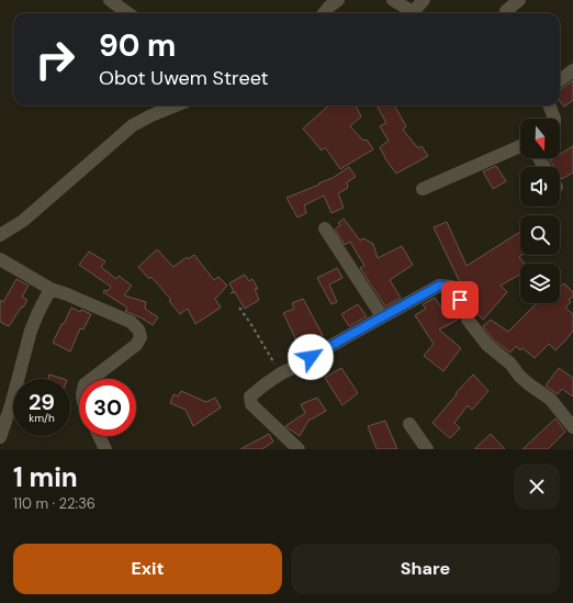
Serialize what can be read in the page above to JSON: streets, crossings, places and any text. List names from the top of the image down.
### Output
{
  "north": "bottom",
  "page": {
    "turn": ["90 m", "Obot Uwem Street"],
    "speed": "29 km/h",
    "limit": "30",
    "heading": ["1 min", "110 m · 22:36"],
    "buttons": ["Exit", "Share"]
  }
}
